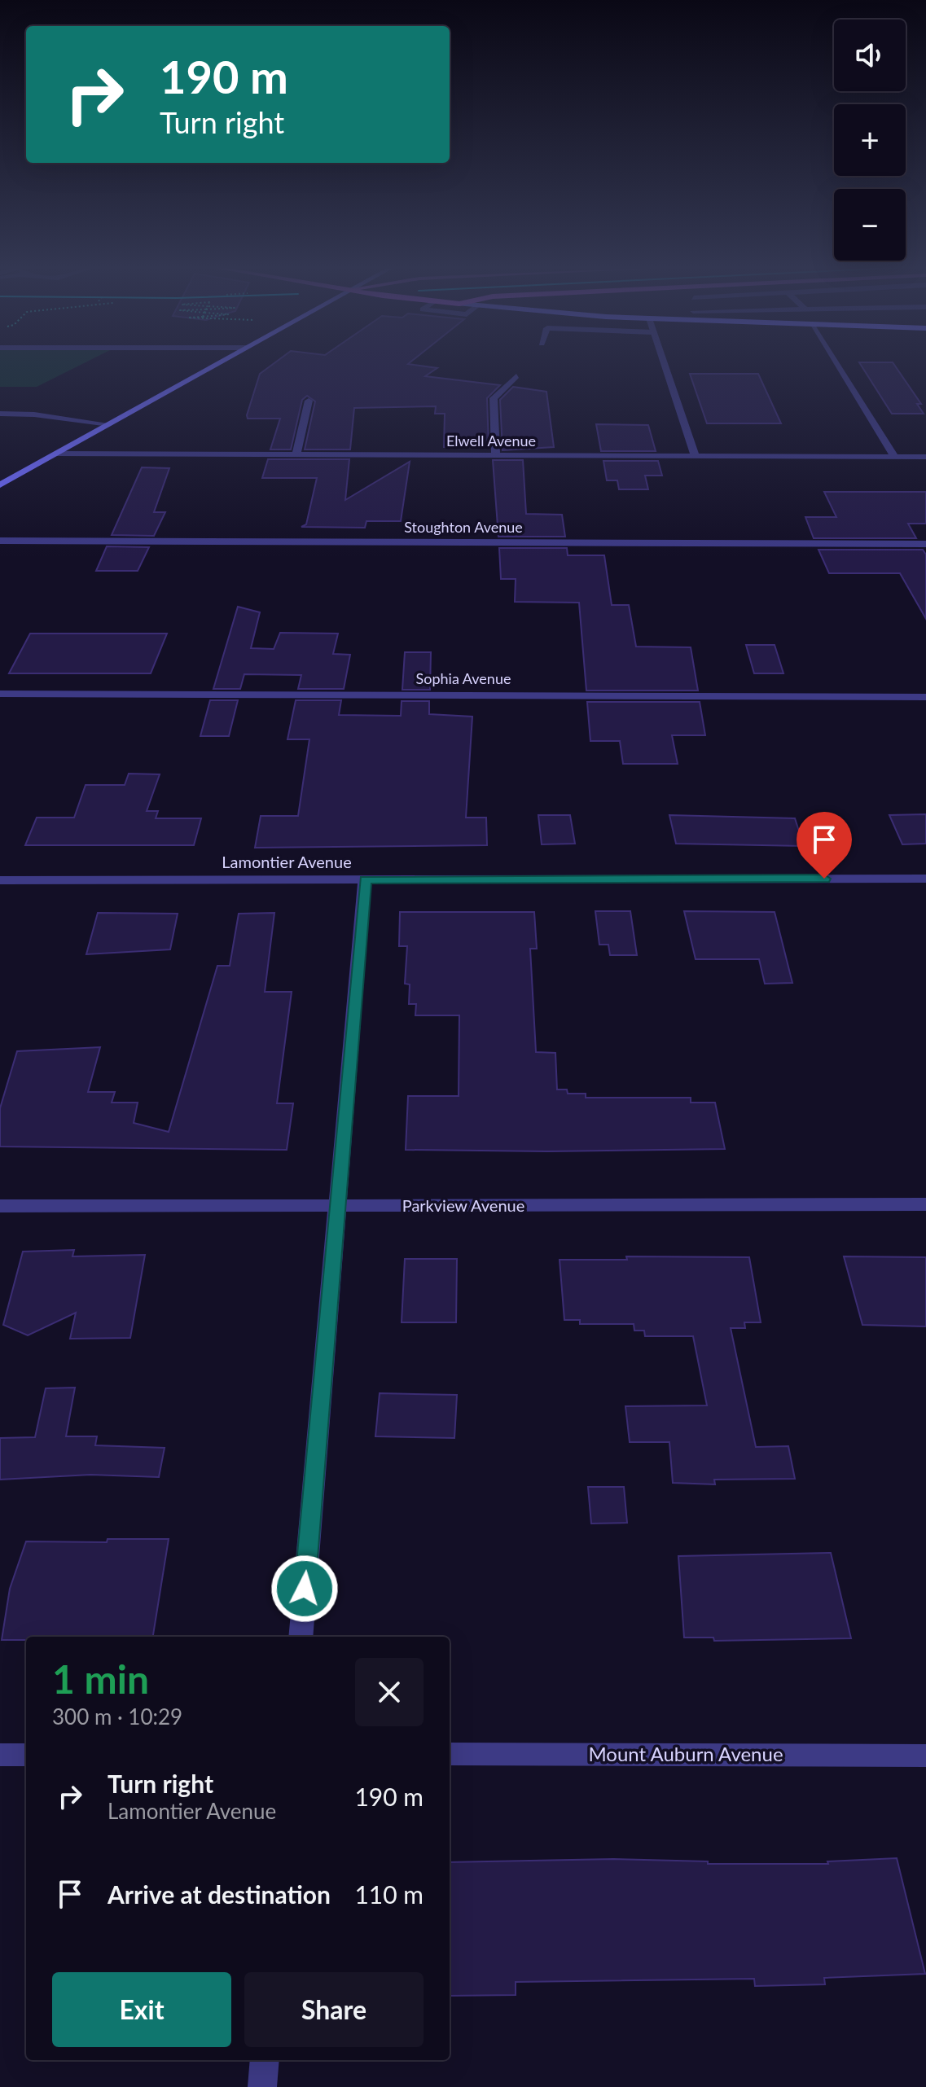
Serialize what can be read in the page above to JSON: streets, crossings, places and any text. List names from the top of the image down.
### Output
{
  "streets": {
    "street": [
      "Elwell Avenue",
      "Stoughton Avenue",
      "Sophia Avenue",
      "Lamontier Avenue",
      "Parkview Avenue",
      "Mount Auburn Avenue"
    ]
  },
  "page": {
    "map_buttons": ["+", "−"],
    "turn": ["190 m", "Turn right"],
    "heading": ["1 min", "300 m · 10:29"],
    "list": [
      {
        "name": "Turn right",
        "note": "Lamontier Avenue",
        "value": "190 m"
      },
      {
        "name": "Arrive at destination",
        "value": "110 m"
      }
    ],
    "buttons": ["Exit", "Share"]
  }
}
